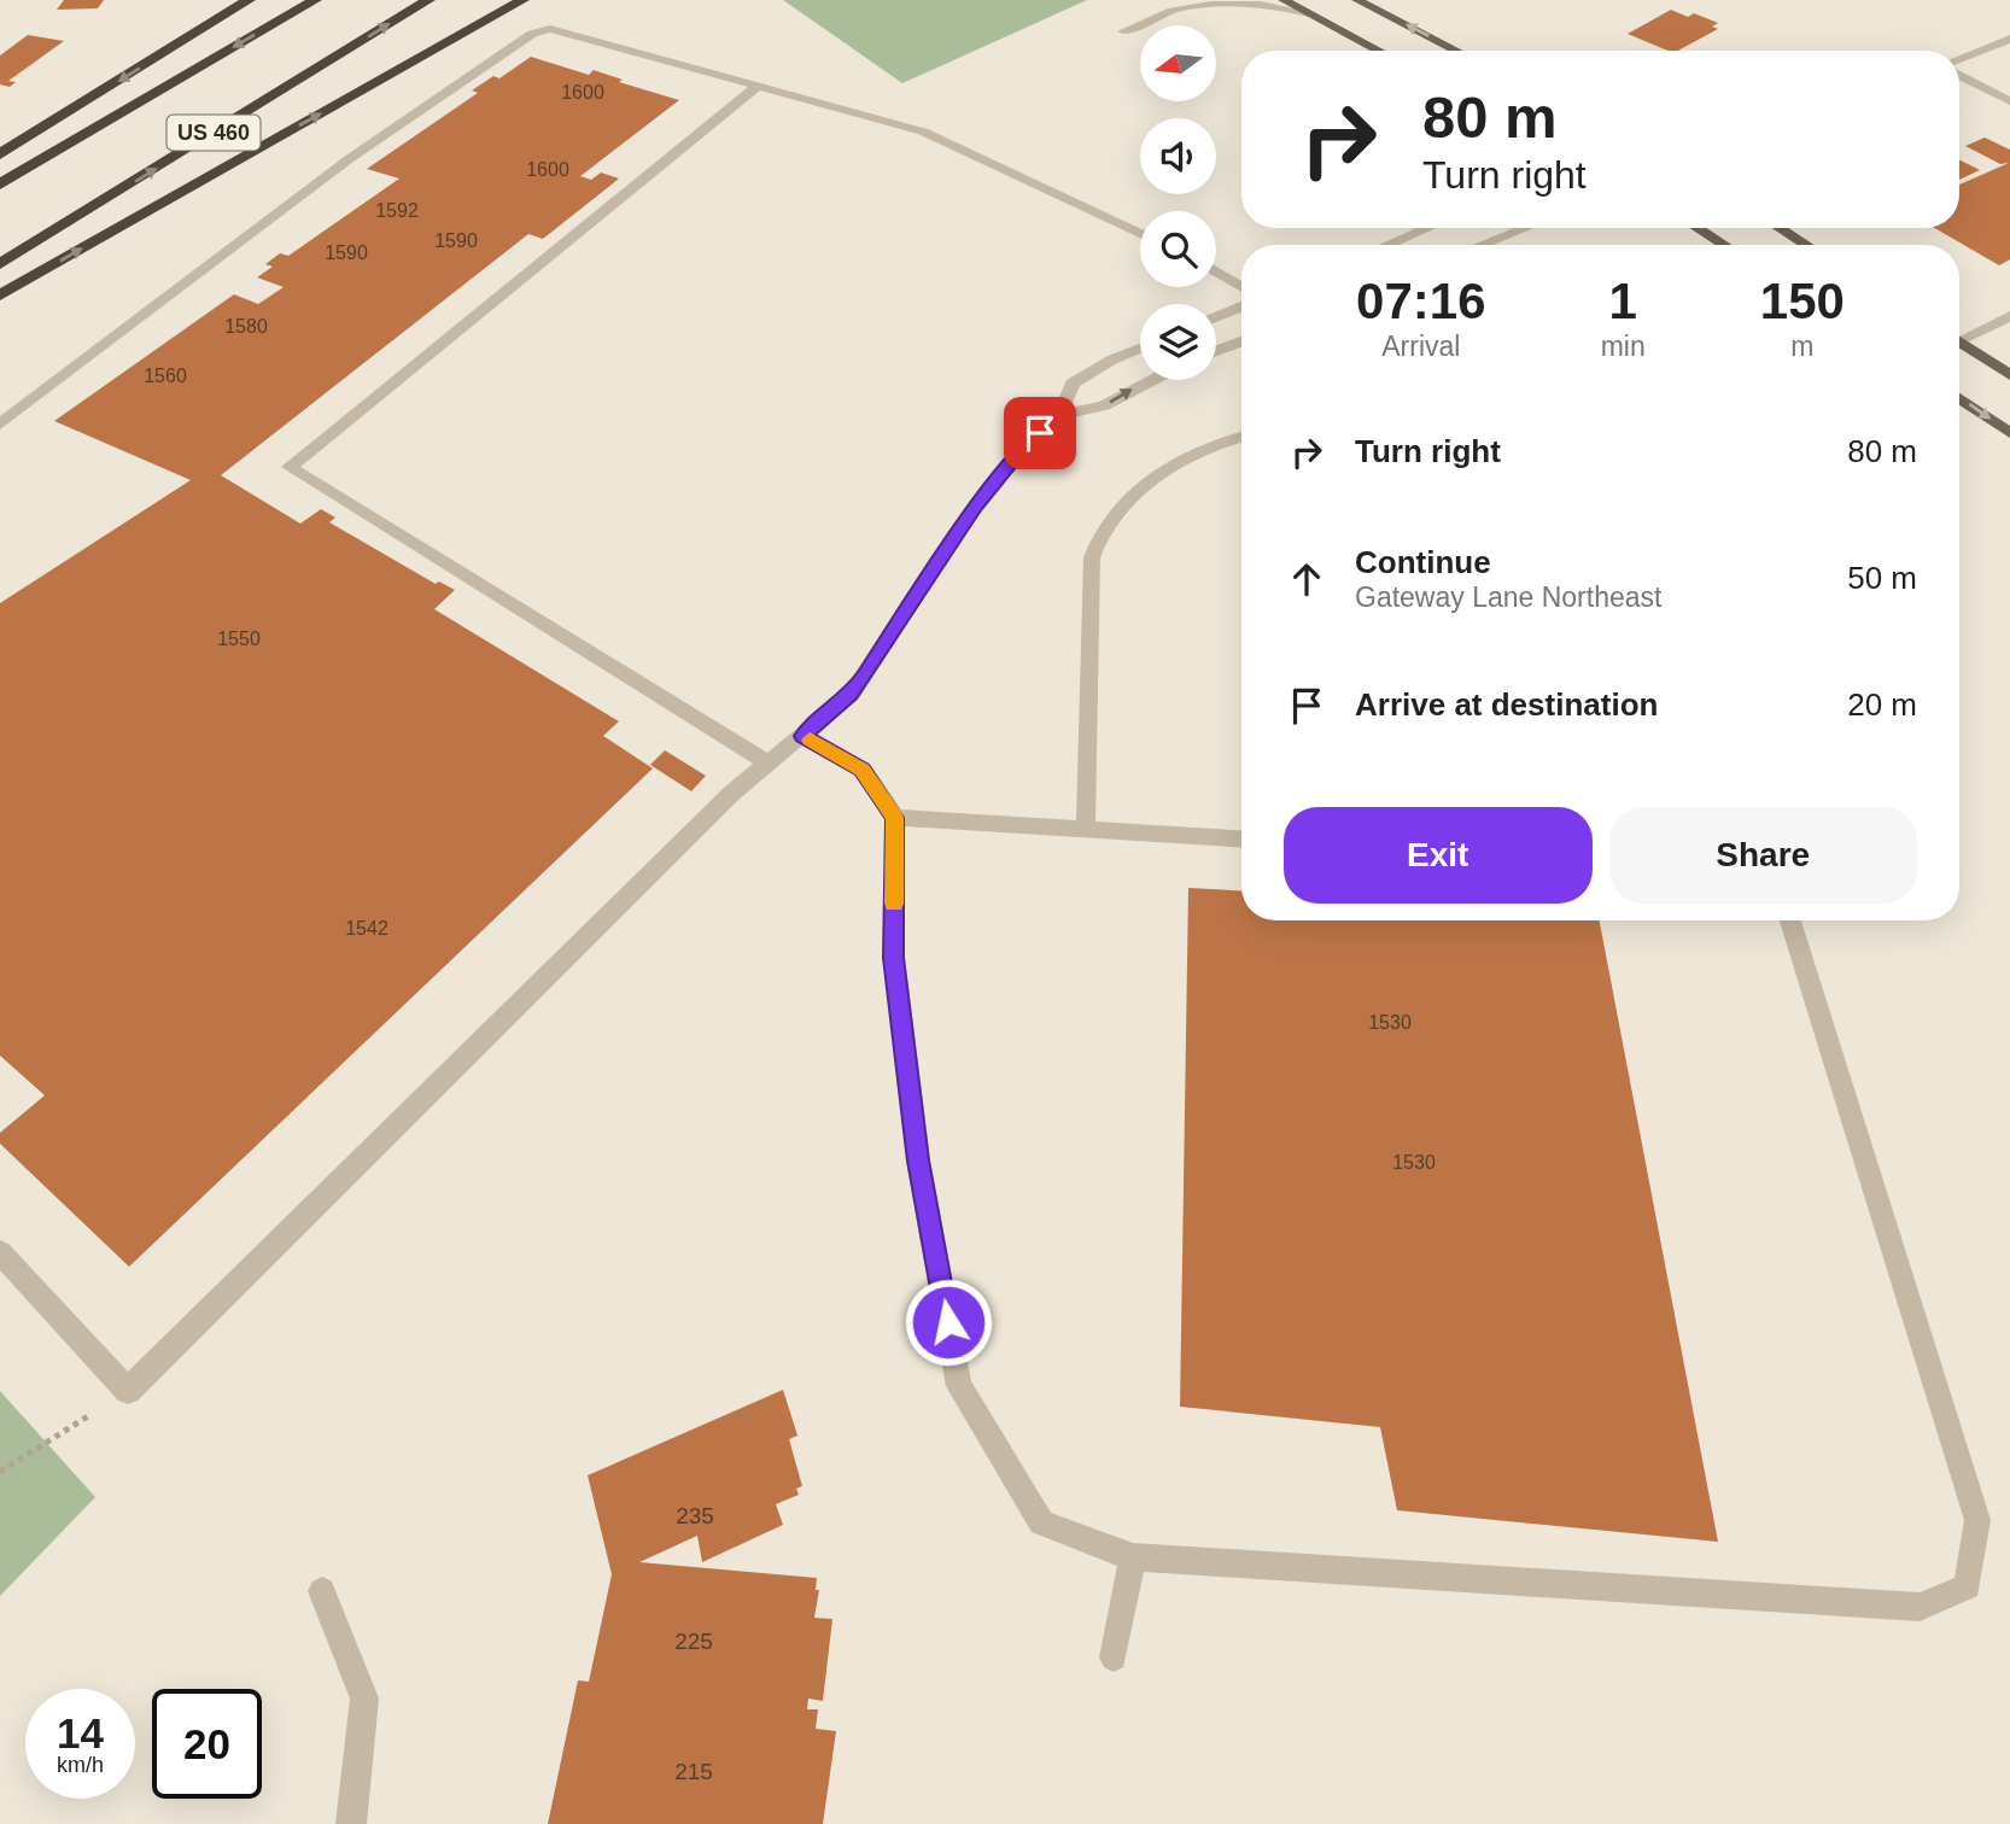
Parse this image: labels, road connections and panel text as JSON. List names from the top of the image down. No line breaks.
{"streets":{"highway":["US 460"]},"house_numbers":["1600","1600","1592","1590","1590","1580","1560","1550","1542","1530","1530","235","225","215"],"north":"left","page":{"turn":["80 m","Turn right"],"eta":["07:16","Arrival","1","min","150","m"],"list":[{"name":"Turn right","value":"80 m"},{"name":"Continue","note":"Gateway Lane Northeast","value":"50 m"},{"name":"Arrive at destination","value":"20 m"}],"buttons":["Exit","Share"],"speed":"14 km/h","limit":"20"}}
